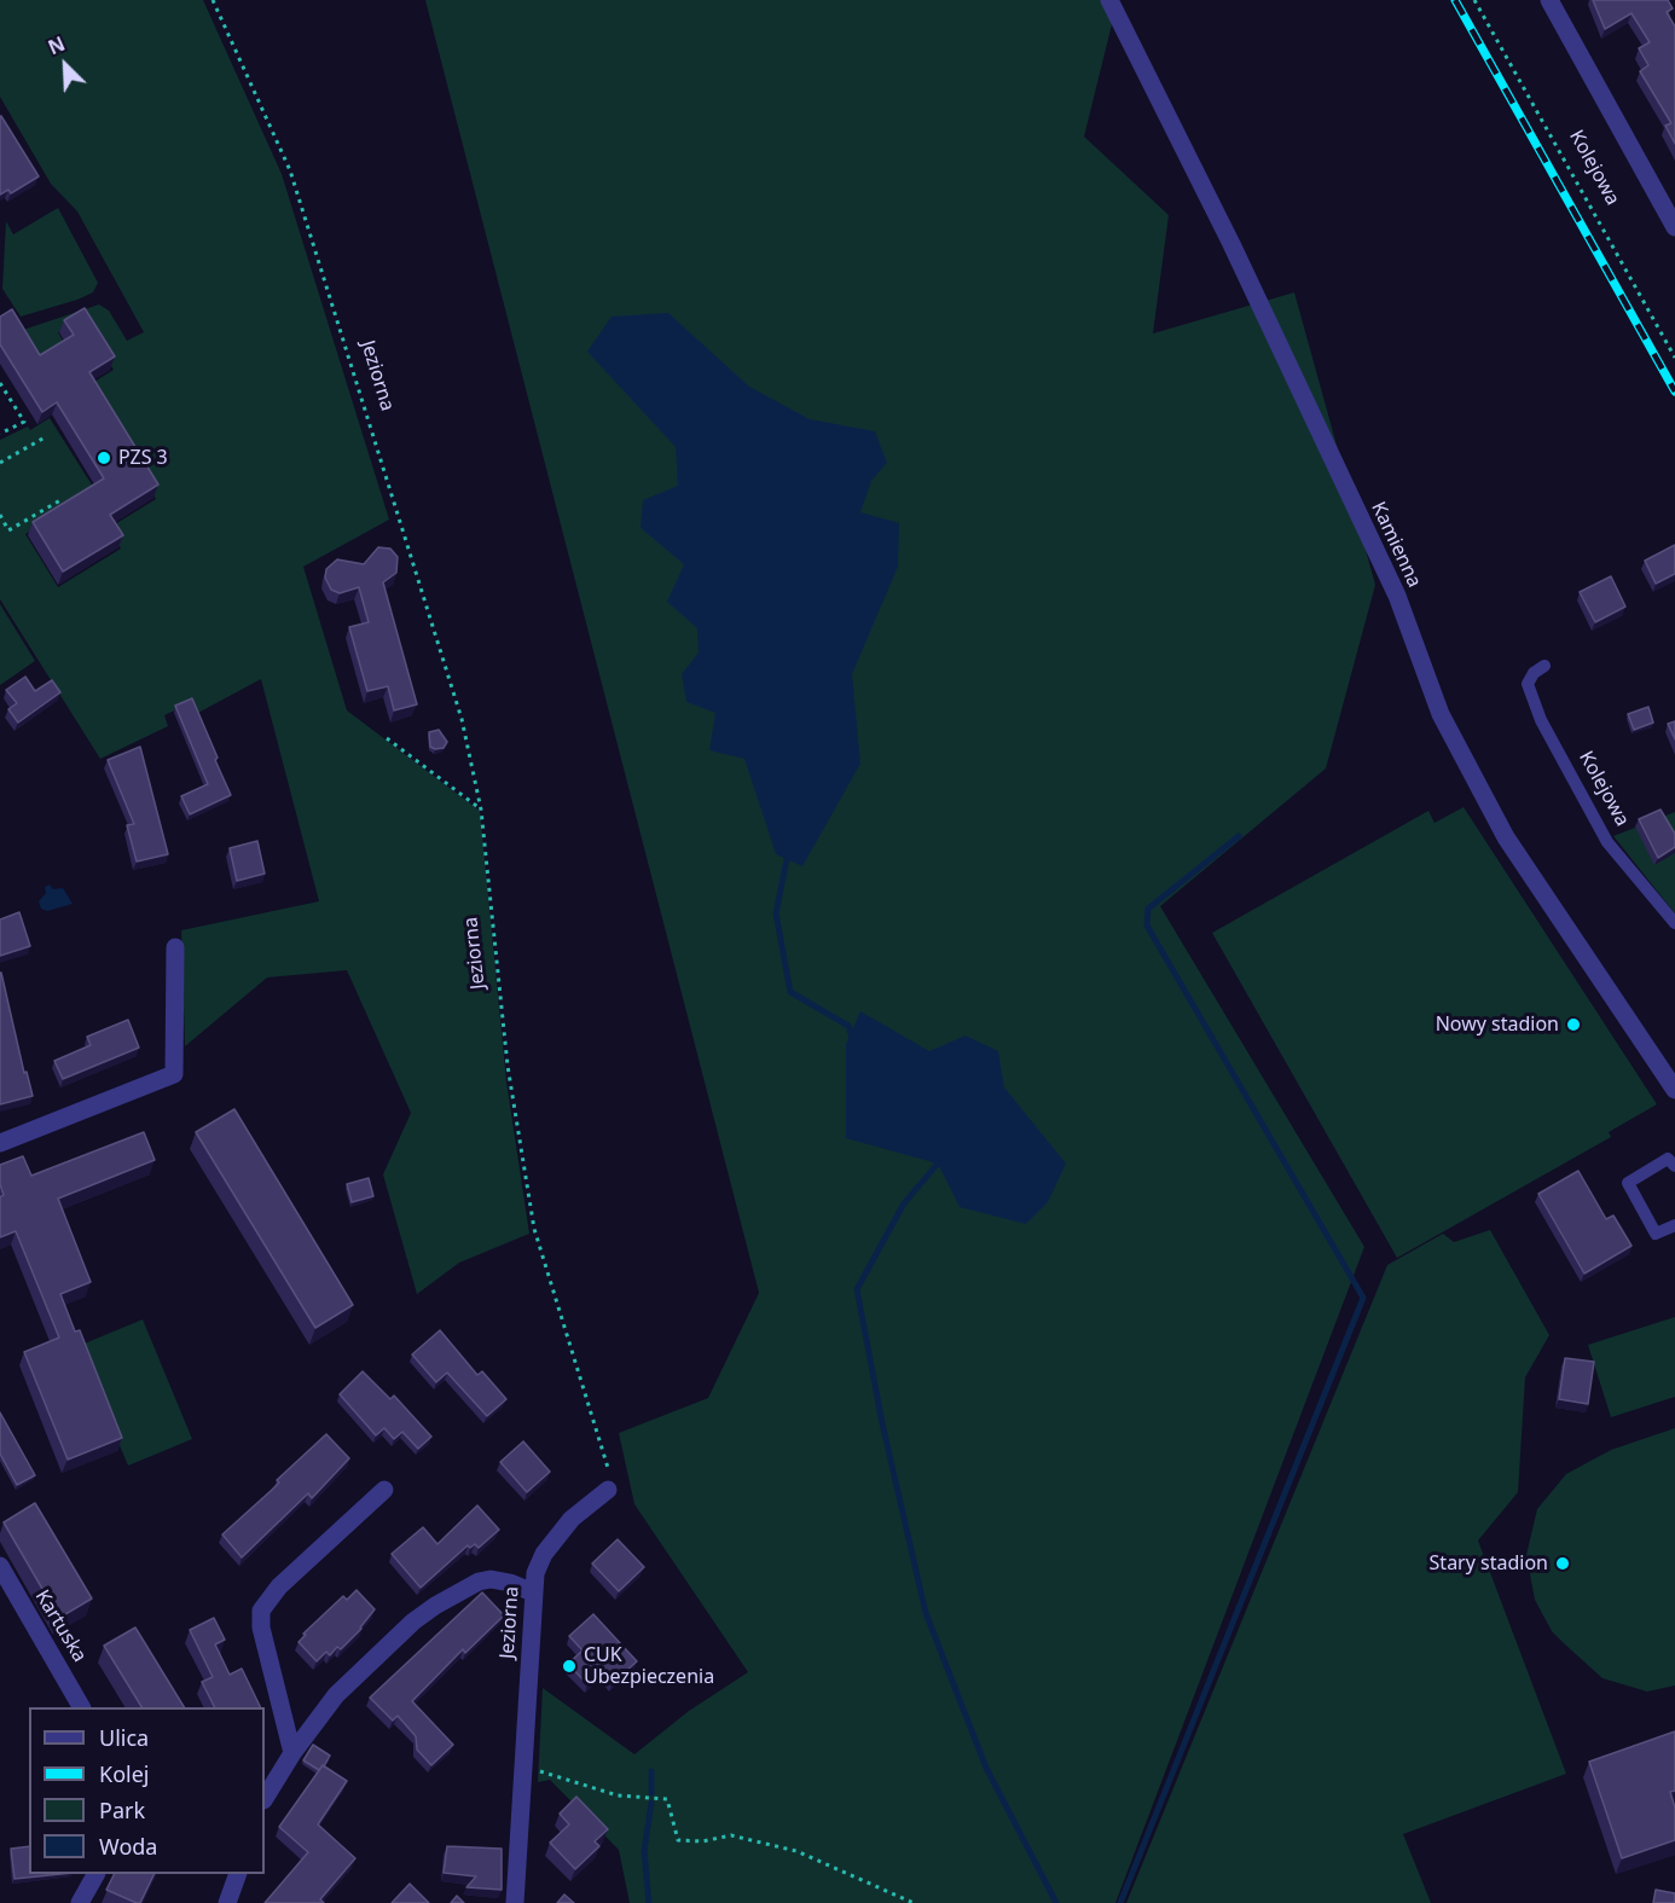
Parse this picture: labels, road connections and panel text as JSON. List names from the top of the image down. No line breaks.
{"streets":{"street":["Jeziorna","Kamienna","Kartuska"],"lane":["Kolejowa"]},"places":["PZS 3","Nowy stadion","Stary stadion","CUK Ubezpieczenia"],"legend":["Ulica","Kolej","Park","Woda"],"north":"top left"}
